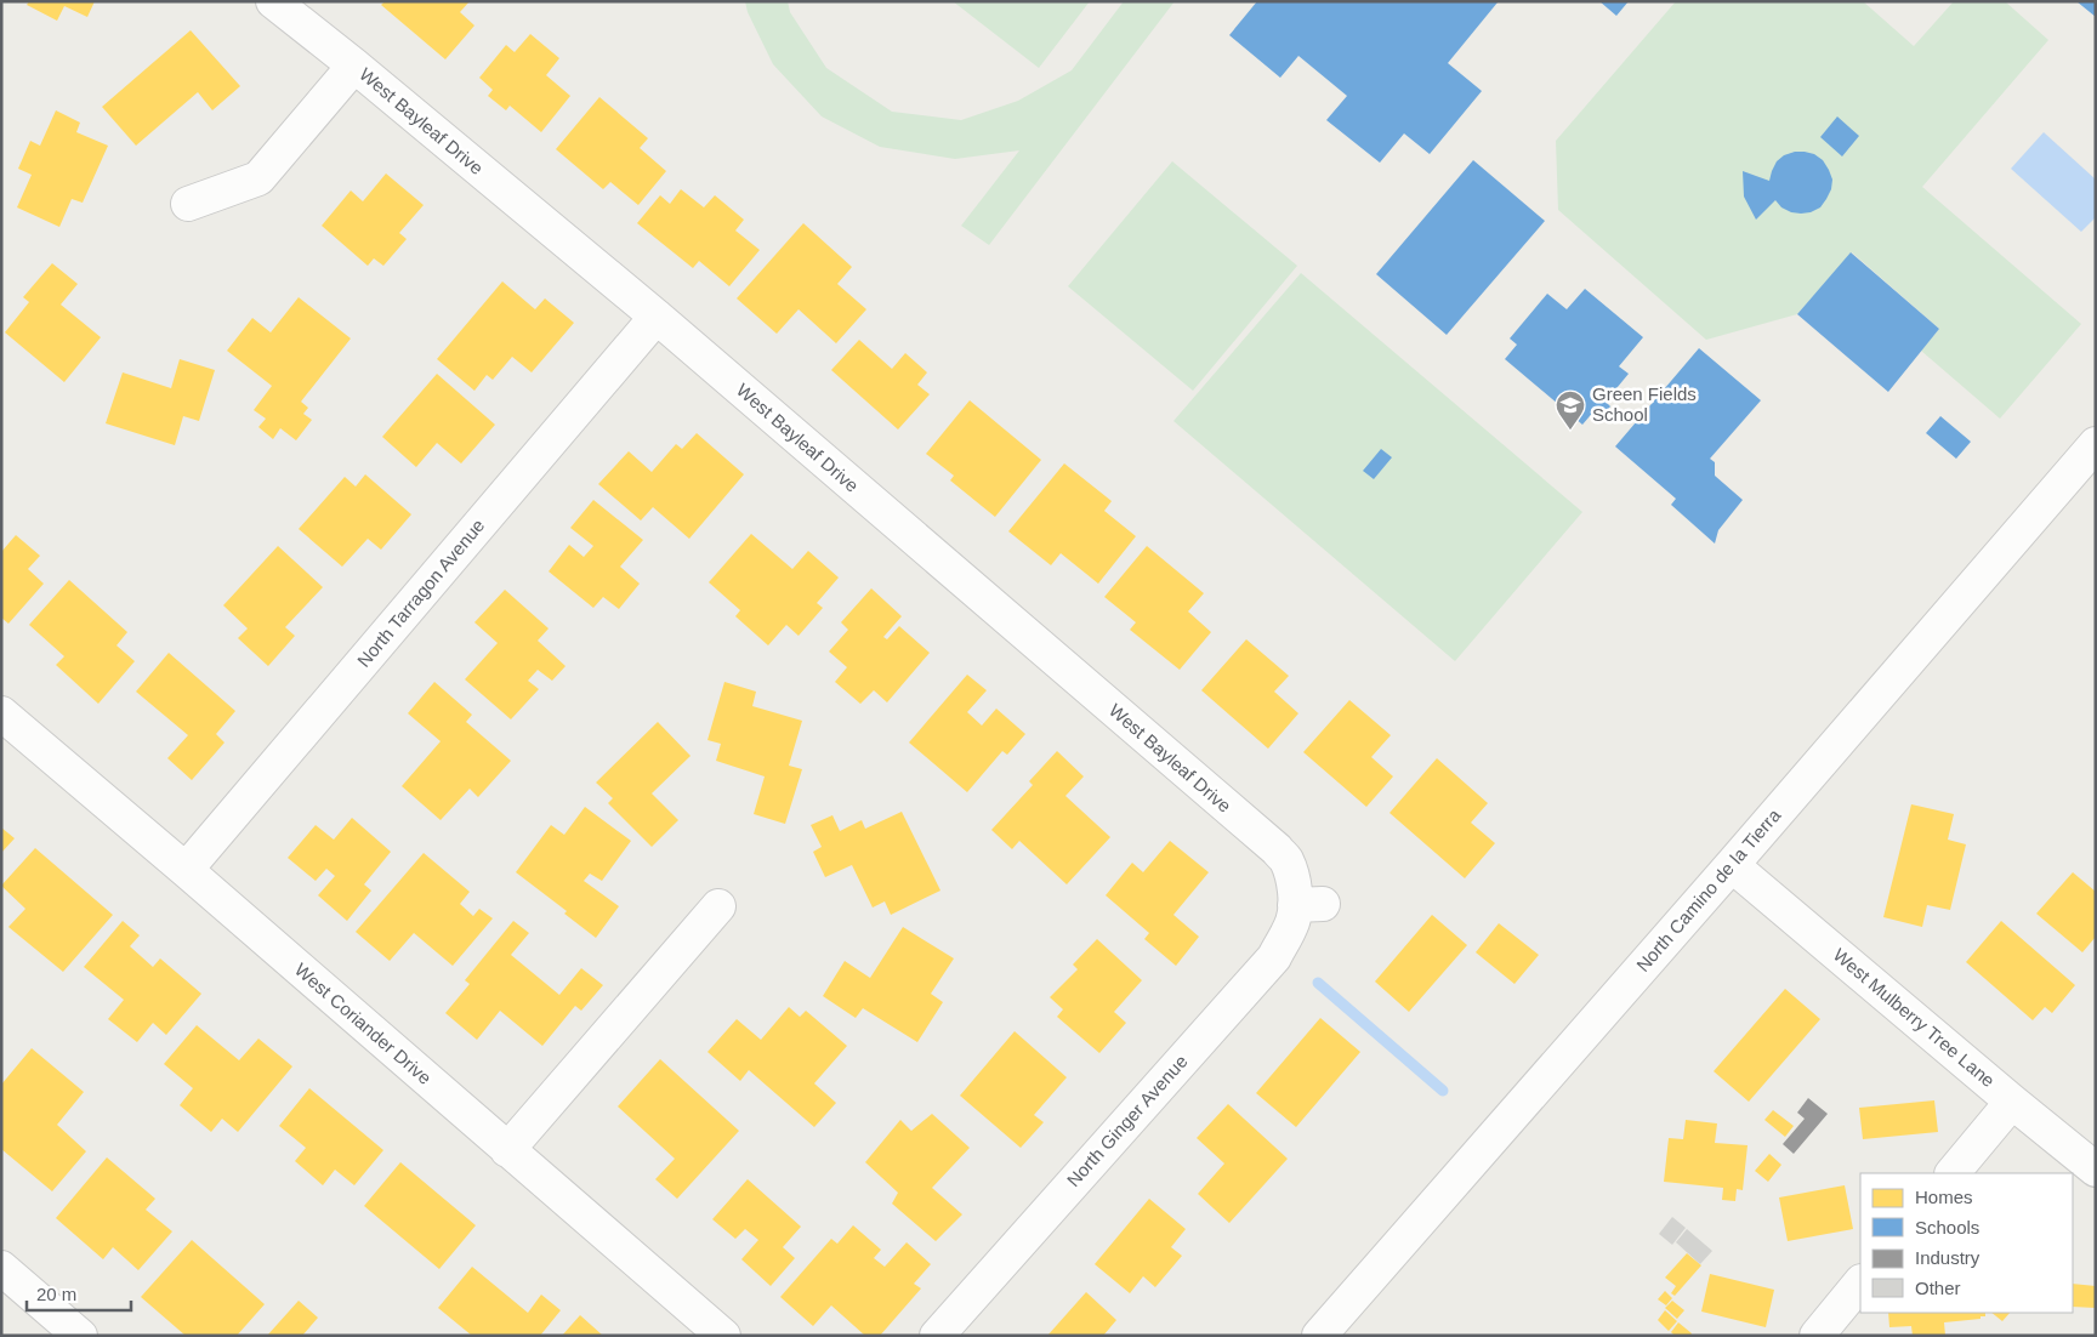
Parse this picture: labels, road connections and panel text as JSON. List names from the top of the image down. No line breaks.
{"streets":{"street":["West Bayleaf Drive","North Tarragon Avenue","North Camino de la Tierra","West Mulberry Tree Lane","West Coriander Drive","North Ginger Avenue"]},"crossings":[["West Bayleaf Drive","North Tarragon Avenue"],["West Bayleaf Drive","North Ginger Avenue"],["North Tarragon Avenue","West Coriander Drive"],["North Camino de la Tierra","West Mulberry Tree Lane"]],"places":{"school or university":["Green Fields School"]},"legend":["Homes","Schools","Industry","Other"],"scale_bar":"20 m"}
